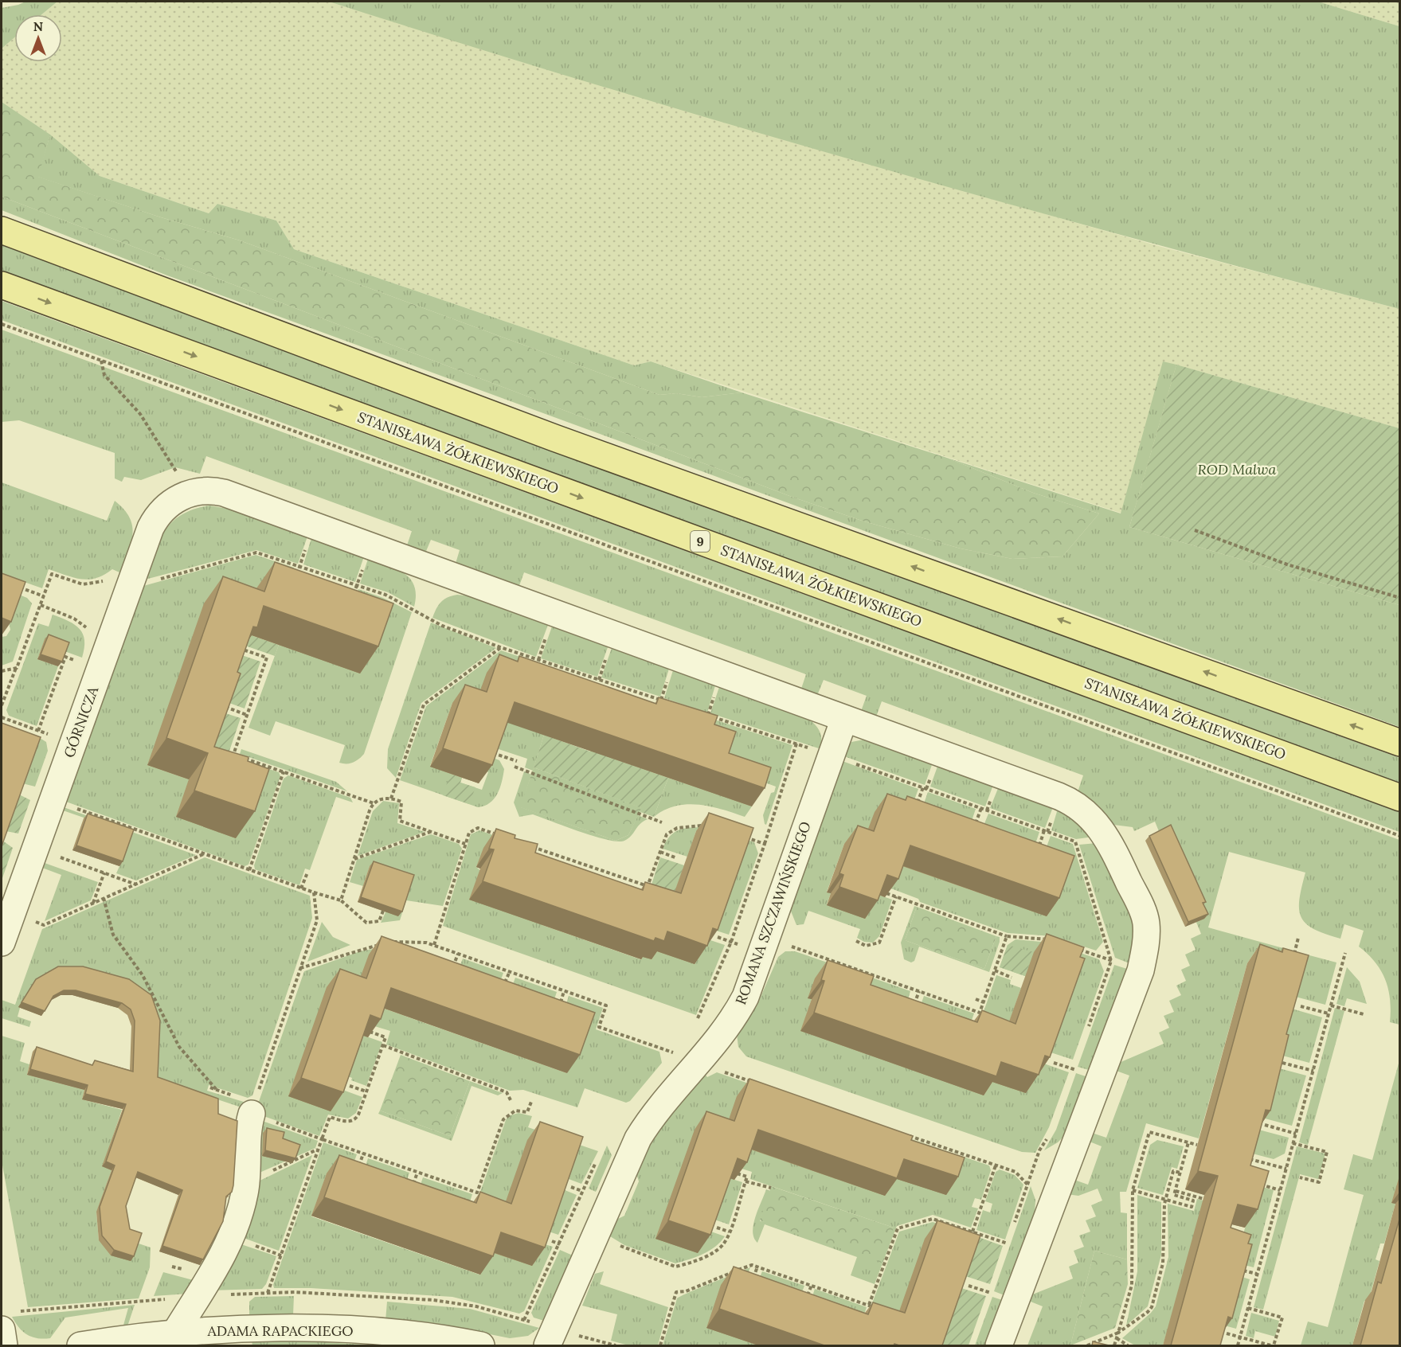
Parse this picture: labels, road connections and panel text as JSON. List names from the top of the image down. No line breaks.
{"streets":{"main road":["STANISŁAWA ŻÓŁKIEWSKIEGO","9"],"street":["GÓRNICZA","ROMANA SZCZAWIŃSKIEGO","ADAMA RAPACKIEGO"]},"parks":["ROD Malwa"],"north":"top"}
